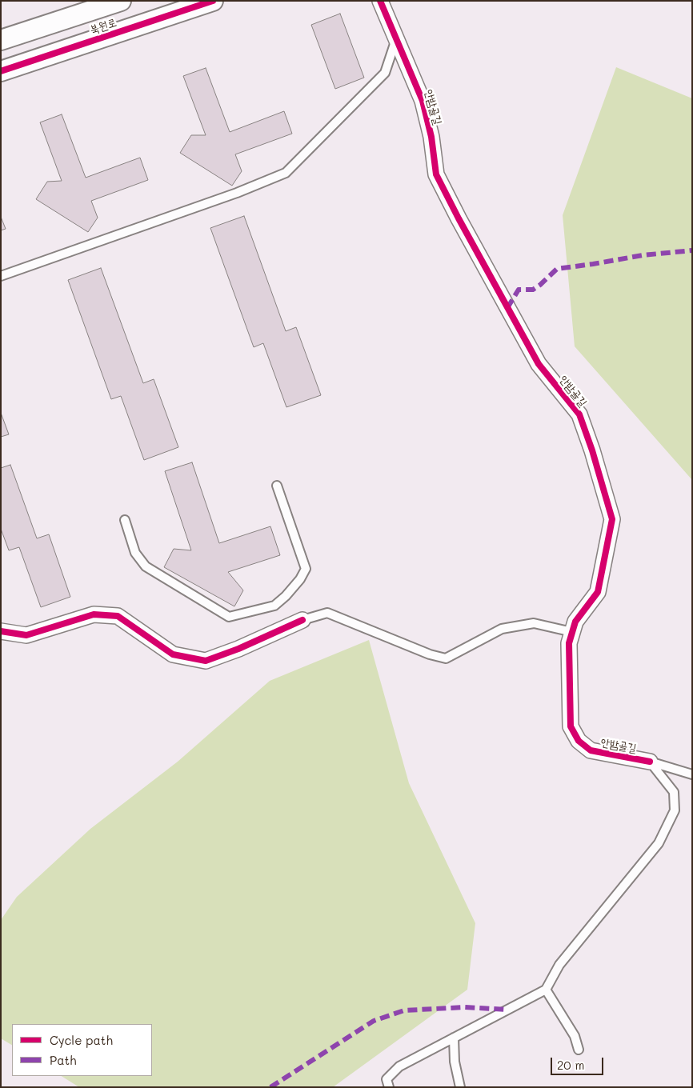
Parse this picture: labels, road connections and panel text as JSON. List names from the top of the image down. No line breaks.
{"streets":{"street":["북원로","안밤골길"]},"legend":["Cycle path","Path"],"scale_bar":"20 m"}
